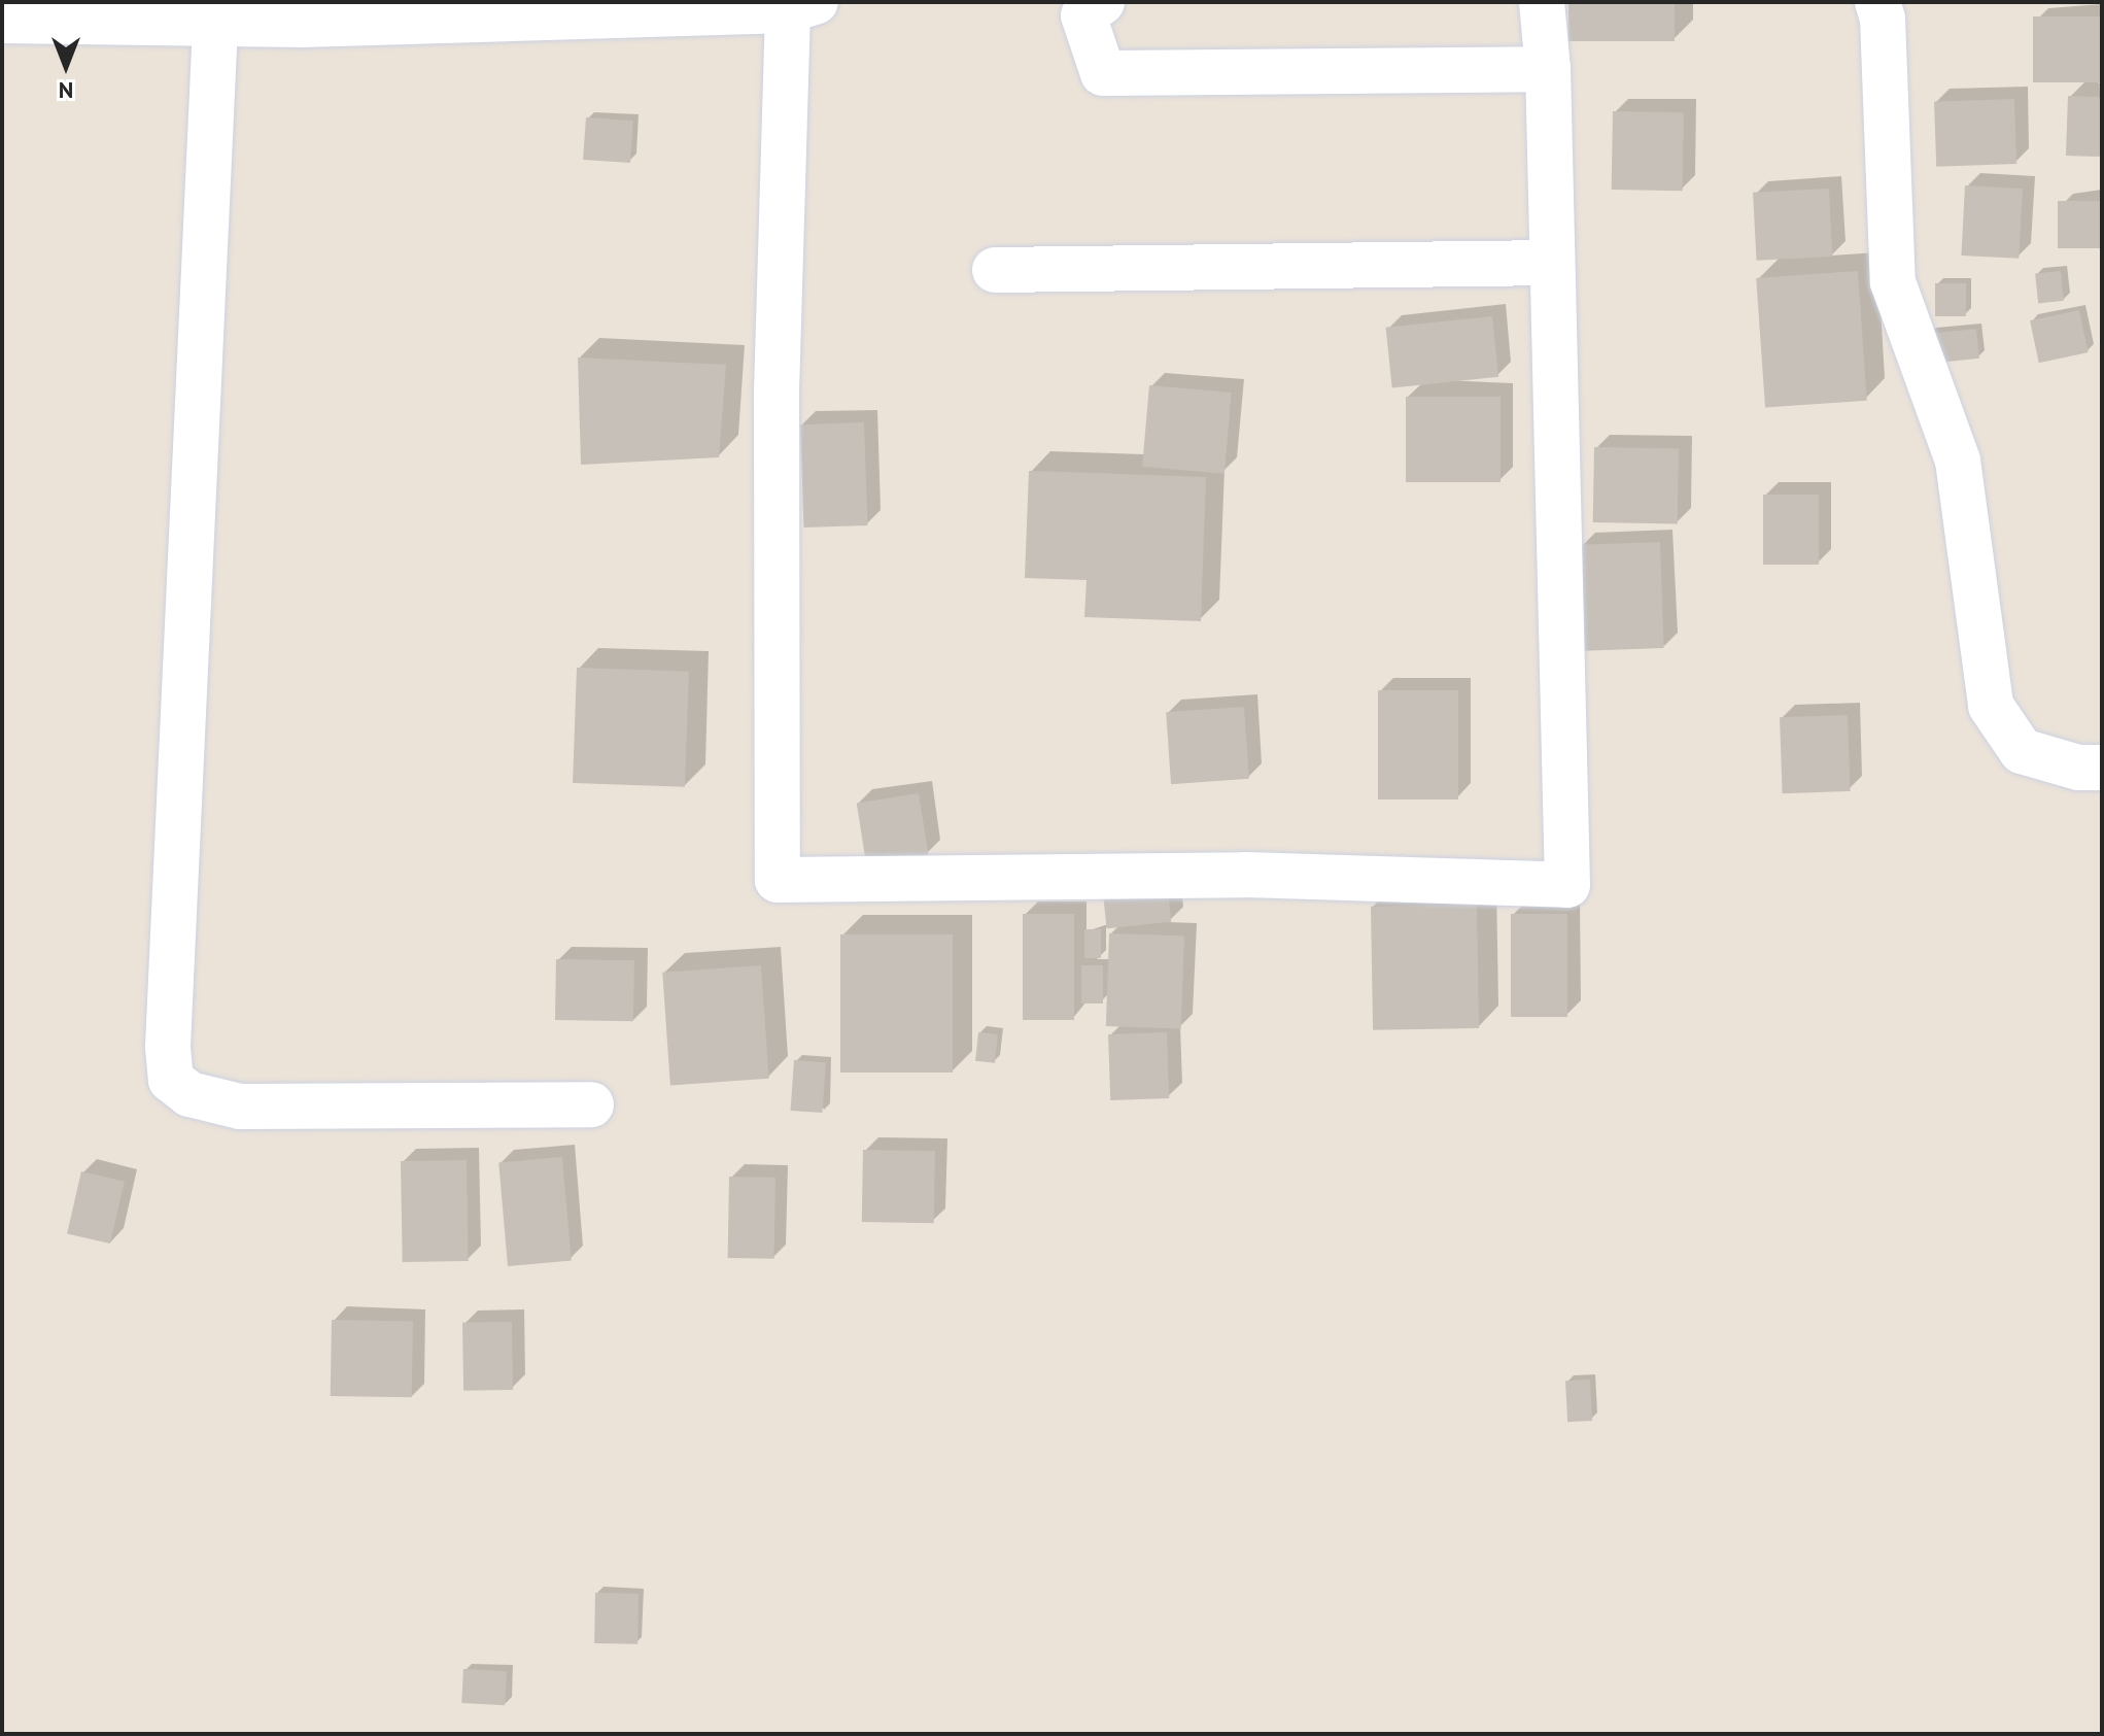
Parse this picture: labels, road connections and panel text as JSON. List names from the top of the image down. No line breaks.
{"north":"bottom"}
